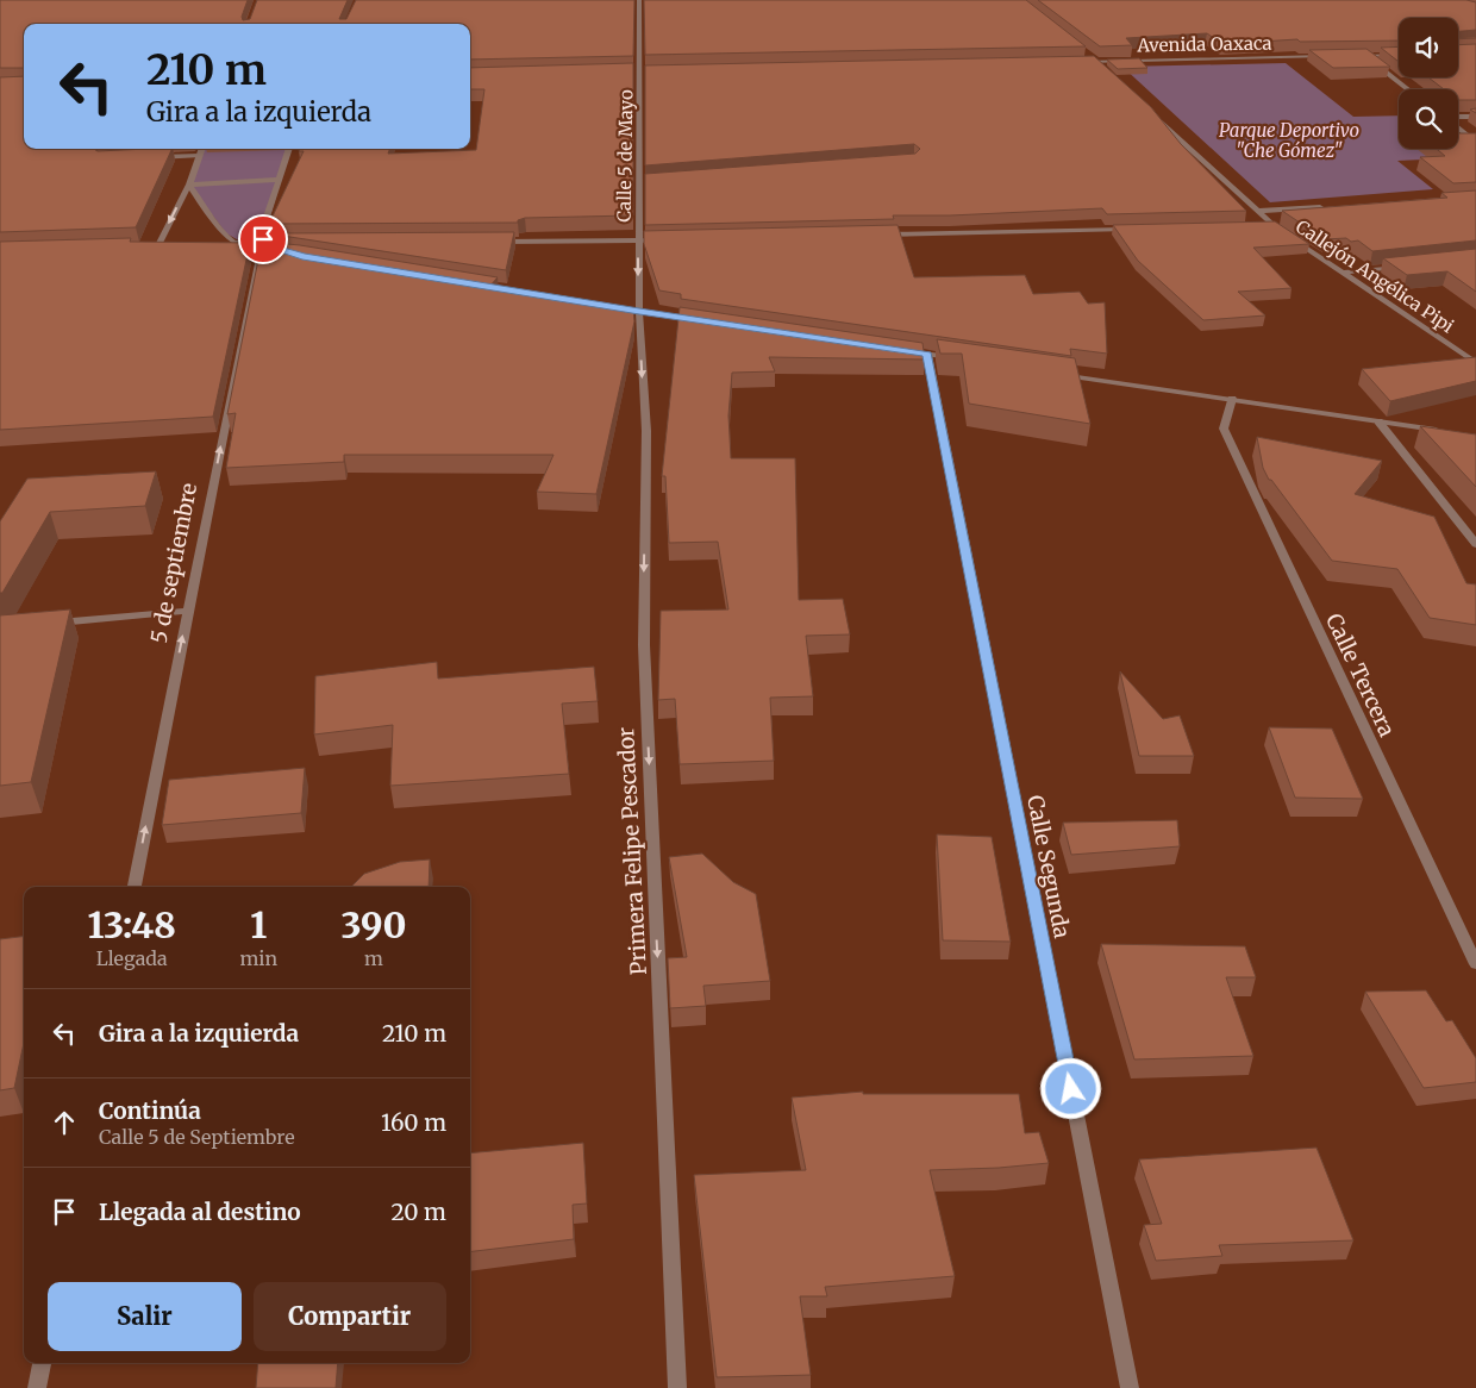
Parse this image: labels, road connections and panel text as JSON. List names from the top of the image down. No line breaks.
{"streets":{"street":["Avenida Oaxaca","Calle 5 de Mayo","Callejón Angélica Pipi","5 de septiembre","Calle Tercera","Primera Felipe Pescador","Calle Segunda"]},"crossings":[["Calle 5 de Mayo","Primera Felipe Pescador"]],"one_way":["5 de septiembre","Primera Felipe Pescador"],"parks":["Parque Deportivo \"Che Gómez\""],"page":{"turn":["210 m","Gira a la izquierda"],"eta":["13:48","Llegada","1","min","390","m"],"list":[{"name":"Gira a la izquierda","value":"210 m"},{"name":"Continúa","note":"Calle 5 de Septiembre","value":"160 m"},{"name":"Llegada al destino","value":"20 m"}],"buttons":["Salir","Compartir"]}}
